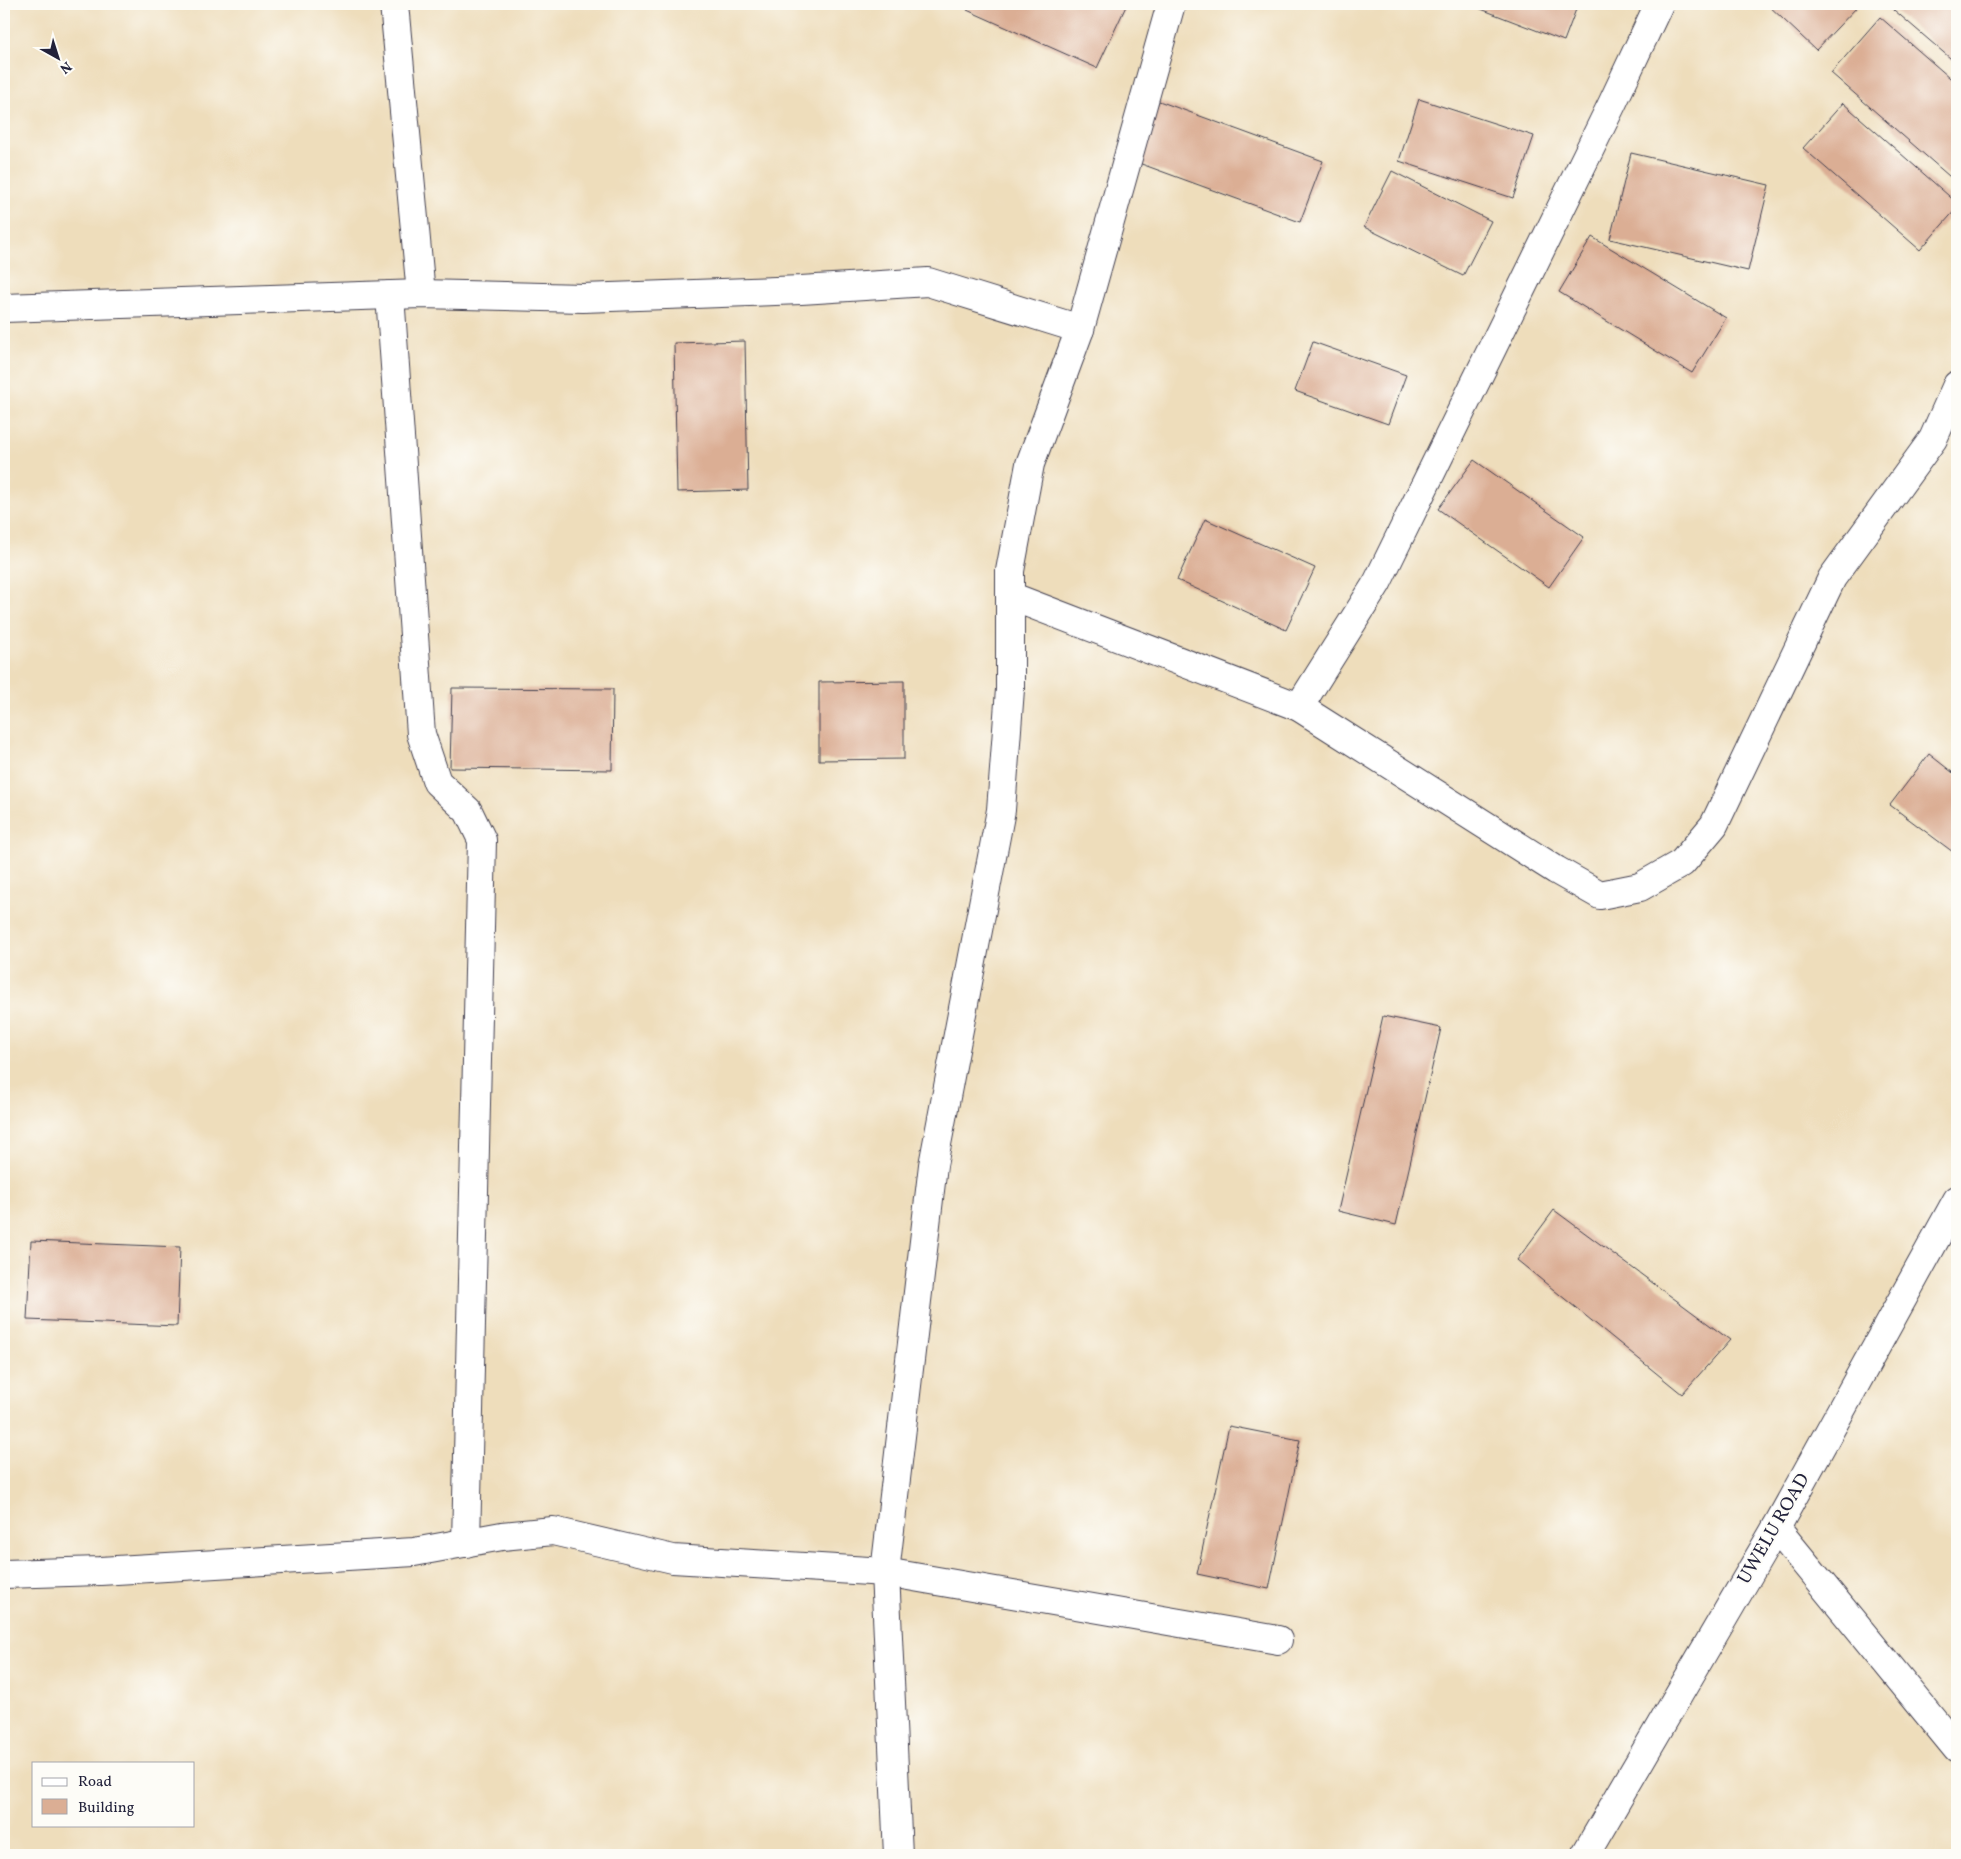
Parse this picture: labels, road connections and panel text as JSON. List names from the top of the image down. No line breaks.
{"streets":{"street":["UWELU ROAD"]},"legend":["Road","Building"],"north":"bottom right"}
